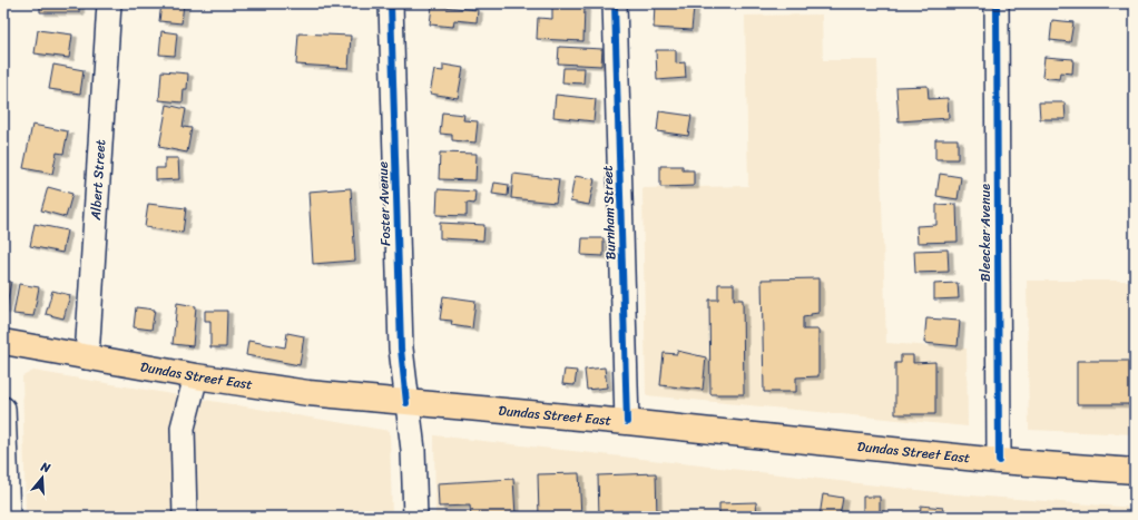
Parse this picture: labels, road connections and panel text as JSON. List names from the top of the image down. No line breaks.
{"streets":{"main road":["Dundas Street East"],"street":["Albert Street","Foster Avenue","Burnham Street","Bleecker Avenue"]},"crossings":[["Albert Street","Dundas Street East"],["Foster Avenue","Dundas Street East"],["Burnham Street","Dundas Street East"],["Bleecker Avenue","Dundas Street East"]],"north":"top"}
